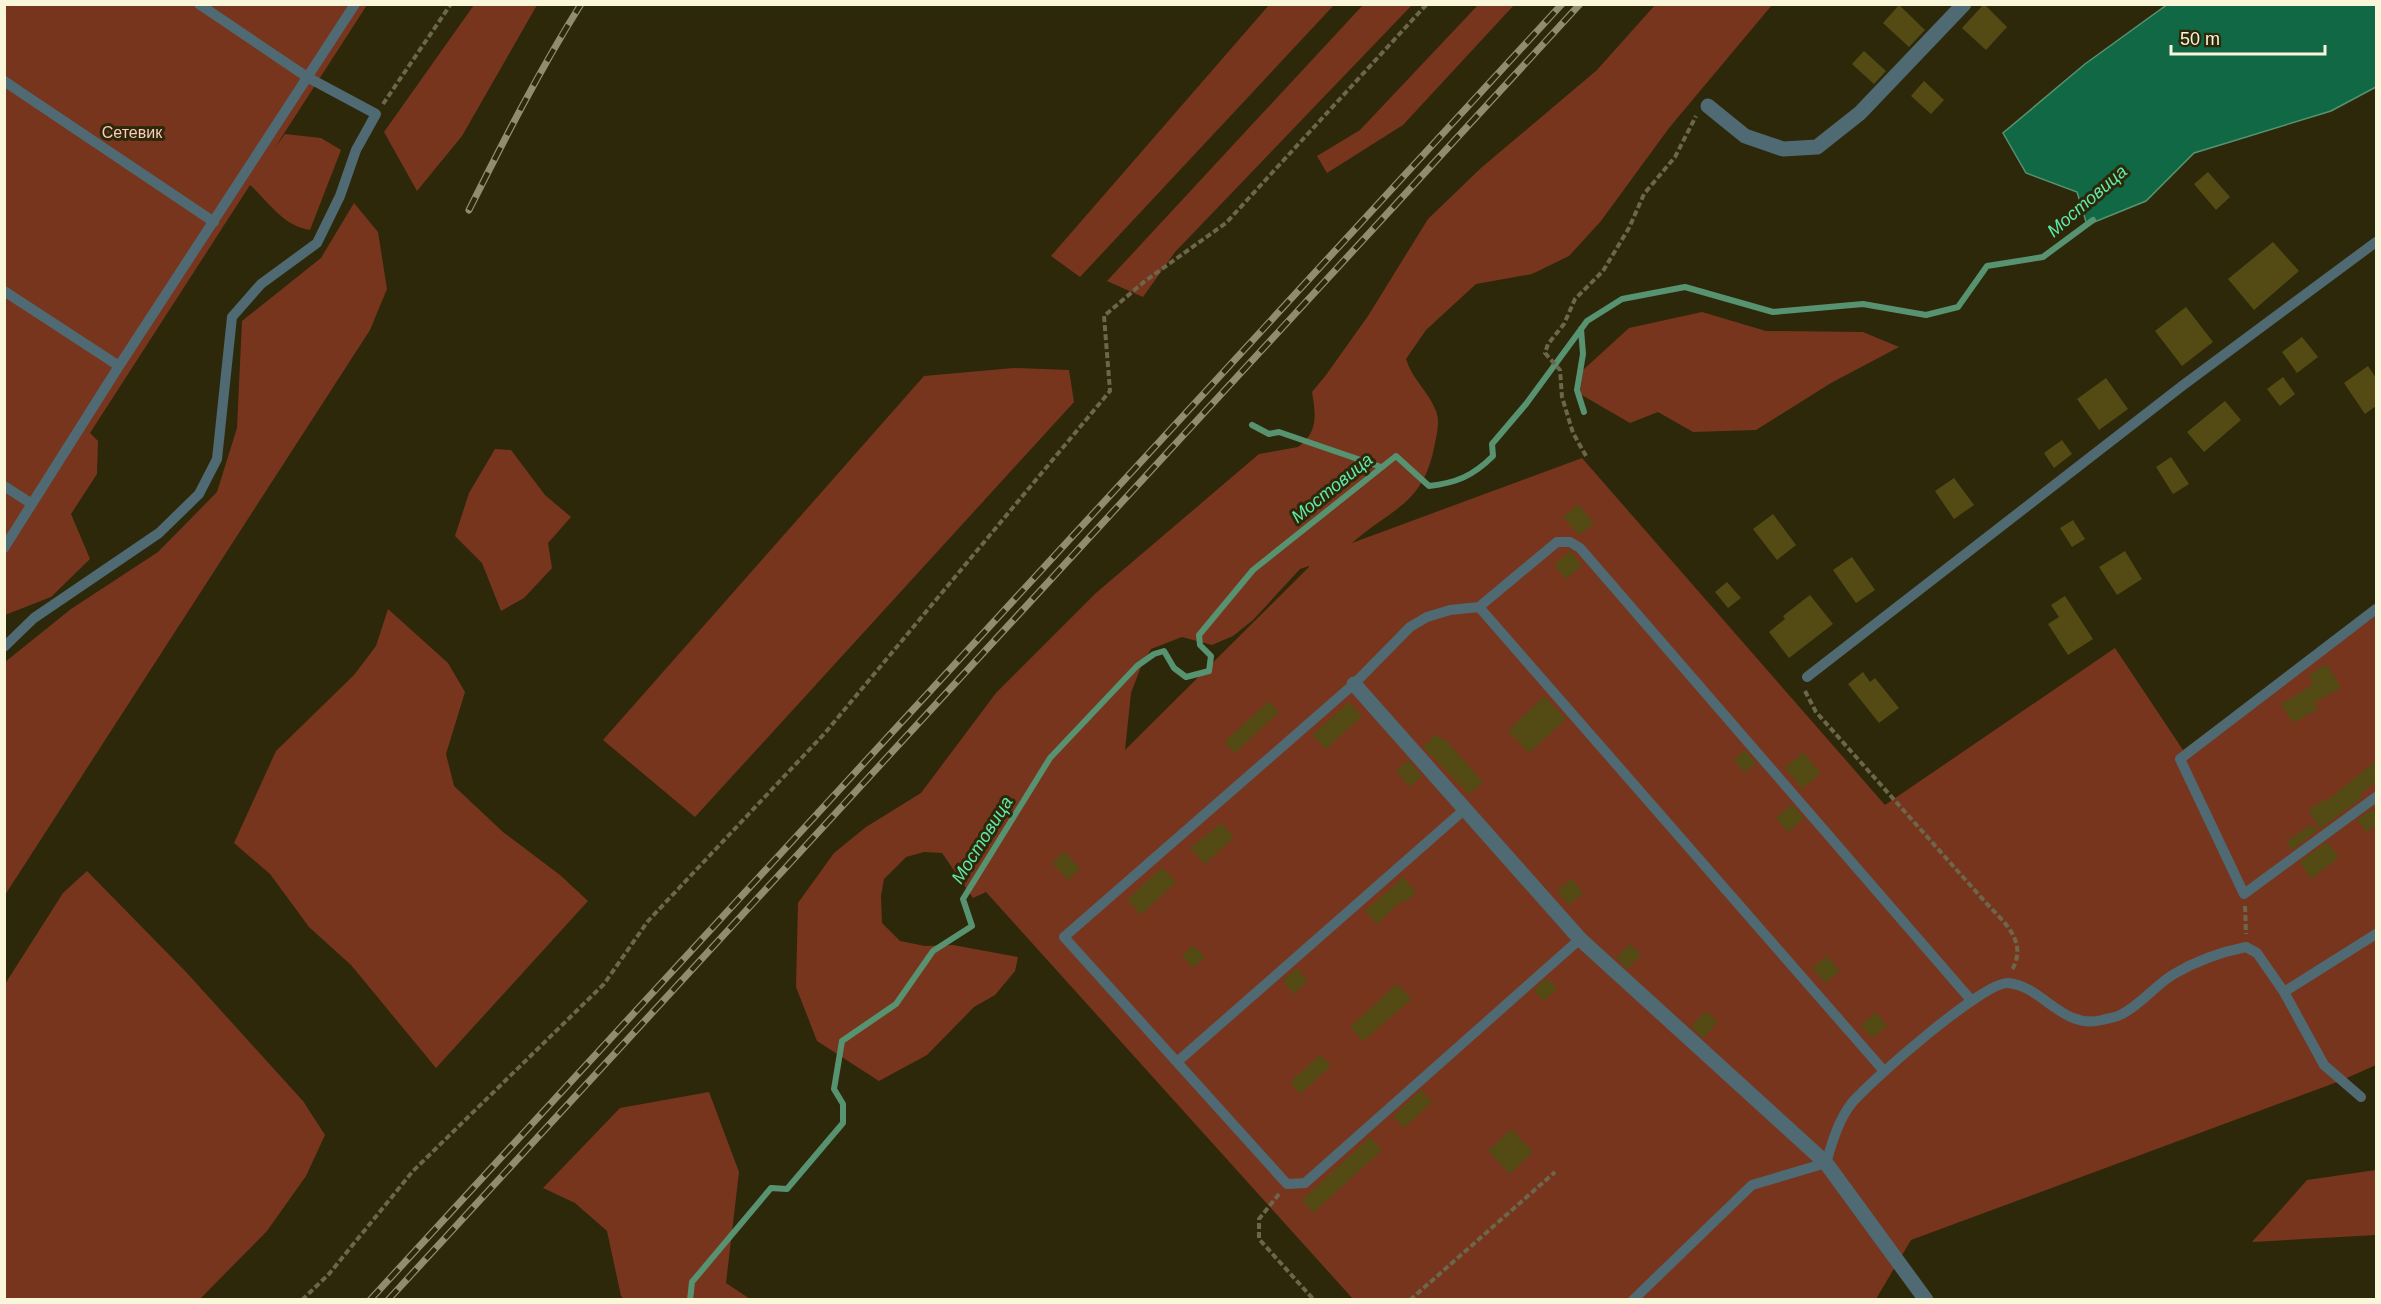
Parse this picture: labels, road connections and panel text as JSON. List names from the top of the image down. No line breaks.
{"water":["Мостовица"],"parks":["Сетевик"],"scale_bar":"50 m"}
